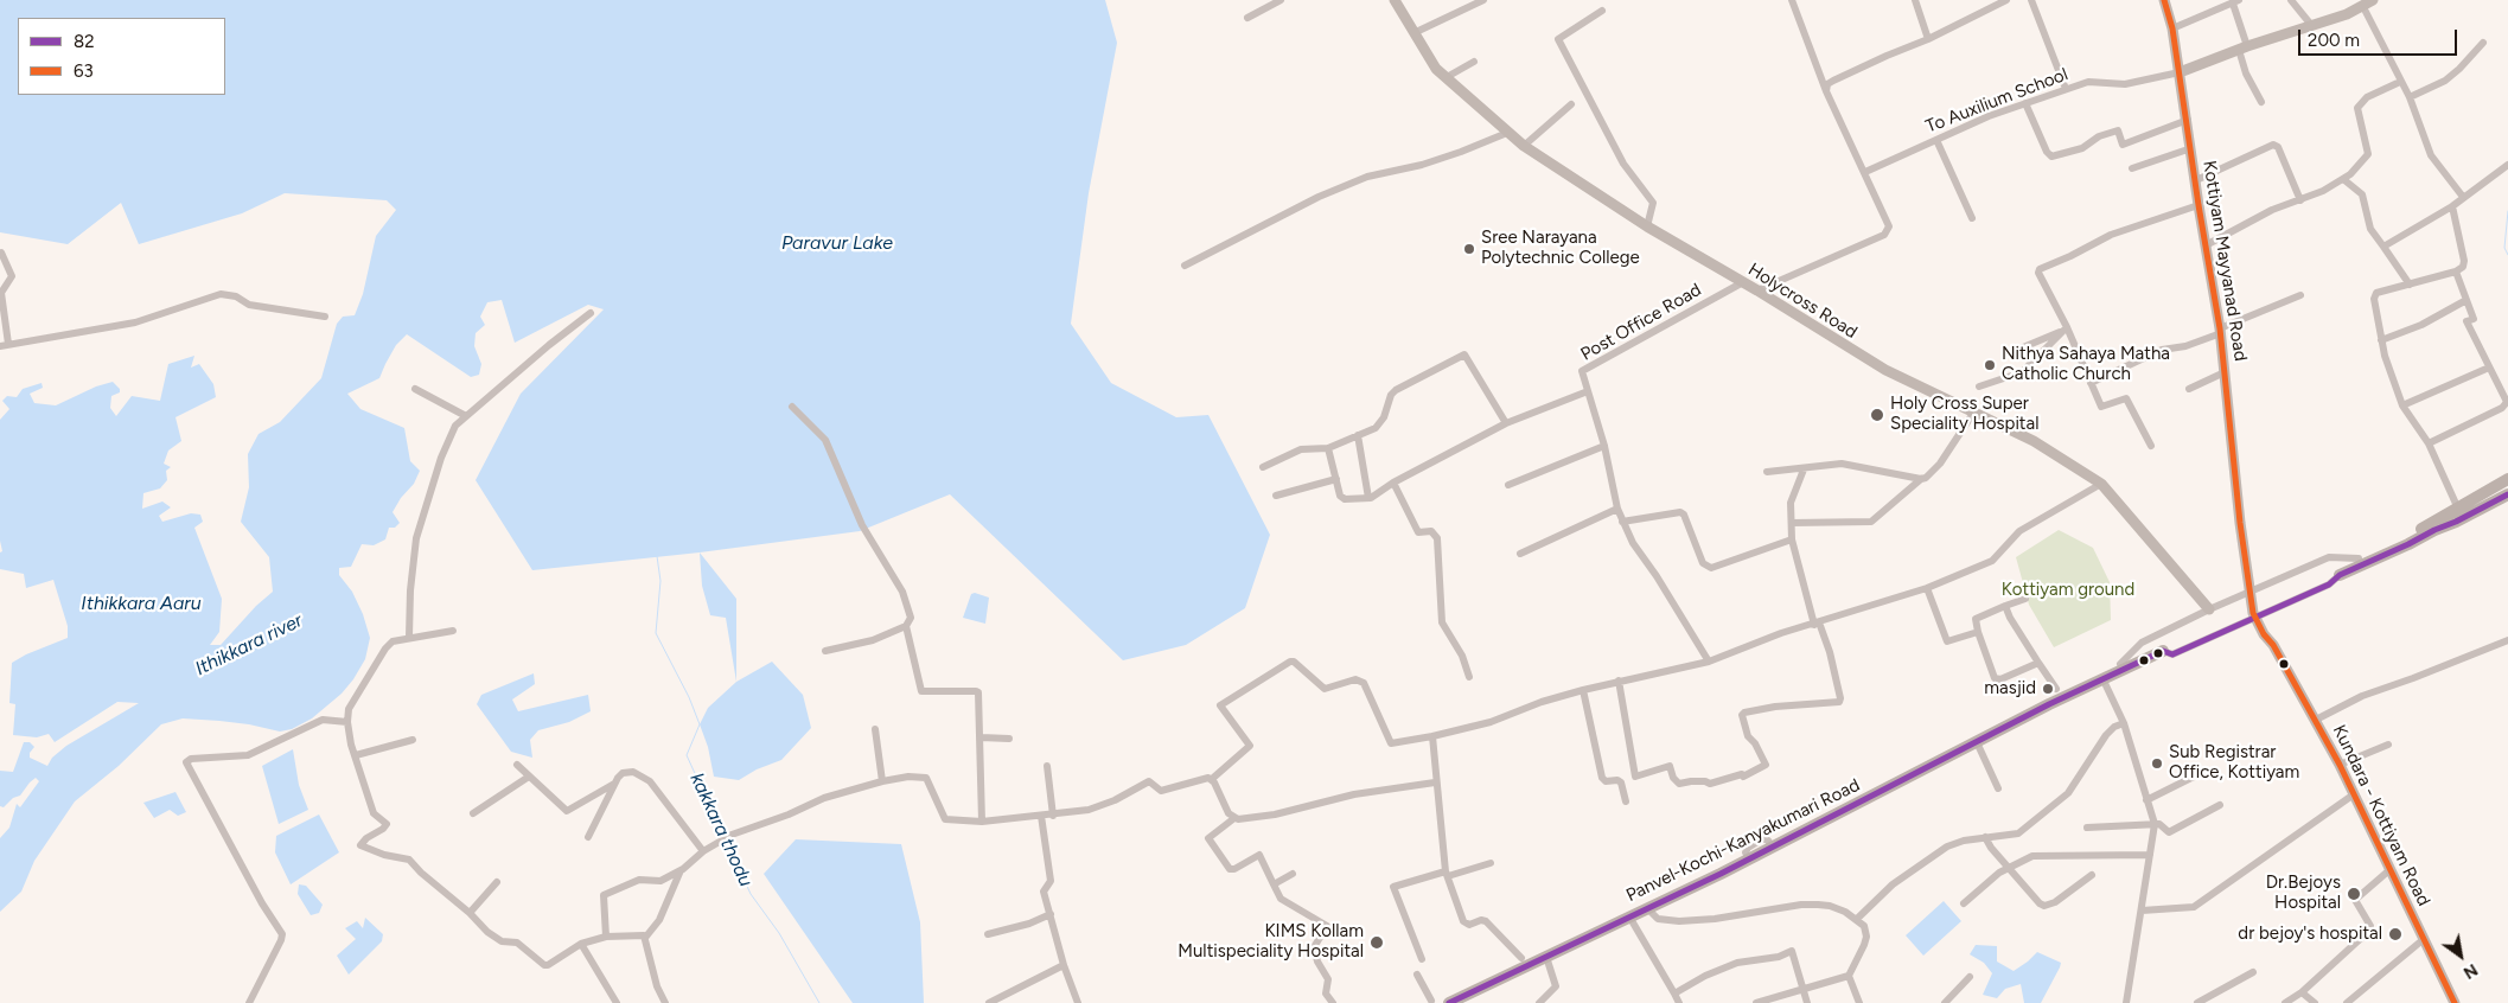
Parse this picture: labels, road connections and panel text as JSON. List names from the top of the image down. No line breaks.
{"streets":{"highway":["Panvel-Kochi-Kanyakumari Road"],"main road":["Kottiyam Mayyanad Road","Holycross Road","Kundara - Kottiyam Road"],"street":["To Auxilium School","Post Office Road"]},"crossings":[["To Auxilium School","Kottiyam Mayyanad Road"],["Kottiyam Mayyanad Road","Kundara - Kottiyam Road"],["Holycross Road","Post Office Road"]],"water":["Paravur Lake","Ithikkara Aaru","Ithikkara river","kakkara thodu"],"parks":["Kottiyam ground"],"places":["Sree Narayana Polytechnic College","Nithya Sahaya Matha Catholic Church","Holy Cross Super Speciality Hospital","masjid","Sub Registrar Office, Kottiyam","Dr.Bejoys Hospital","dr bejoy's hospital","KIMS Kollam Multispeciality Hospital"],"lines":["transit line 63","transit line 82"],"legend":["82","63"],"scale_bar":"200 m","north":"bottom right"}
